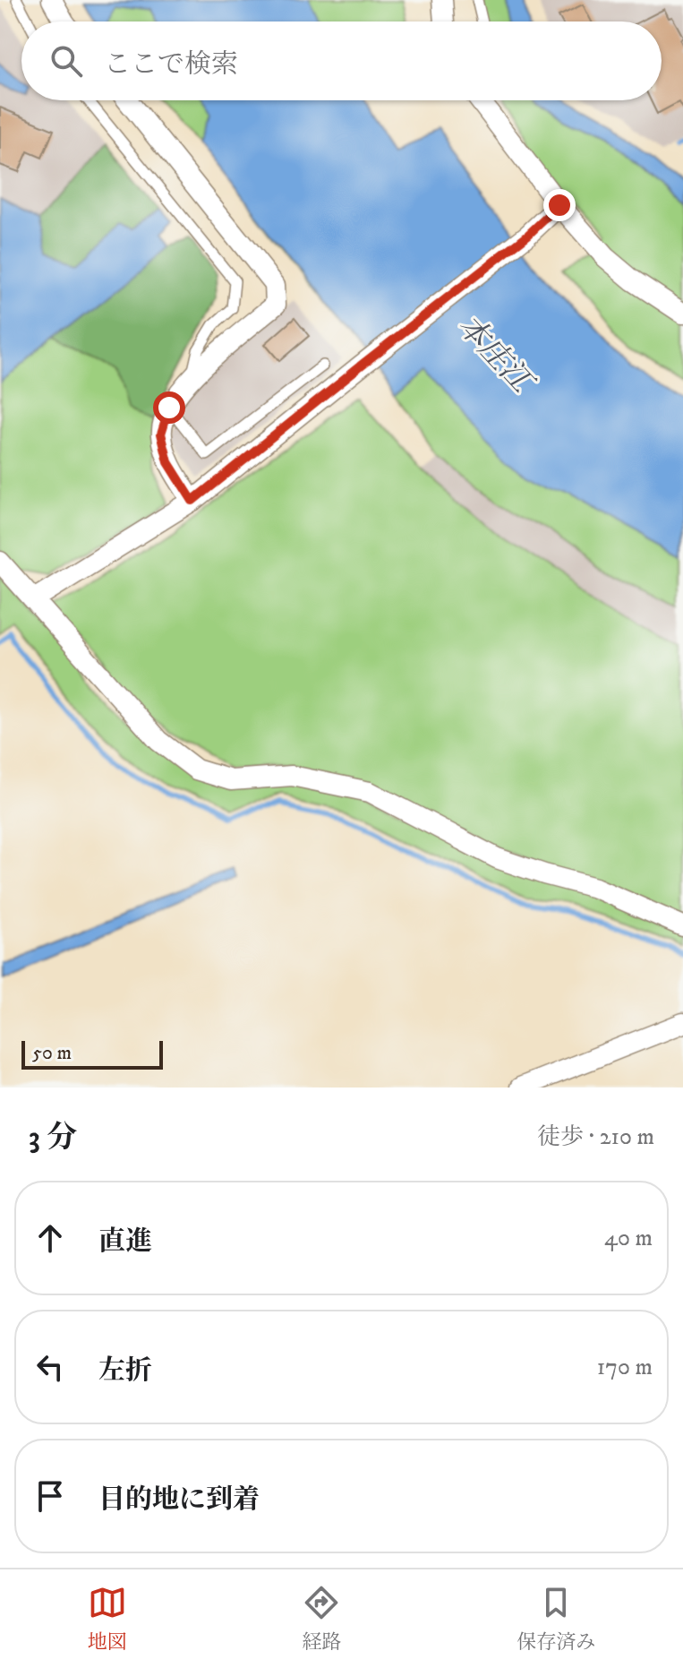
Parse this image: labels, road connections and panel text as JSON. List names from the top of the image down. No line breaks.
{"water":["本庄江"],"scale_bar":"50 m","page":{"search":"ここで検索","scale":"50 m","heading":["3 分","徒歩 · 210 m"],"list":[["直進","40 m"],["左折","170 m"],"目的地に到着"],"nav":["地図","経路","保存済み"]}}
